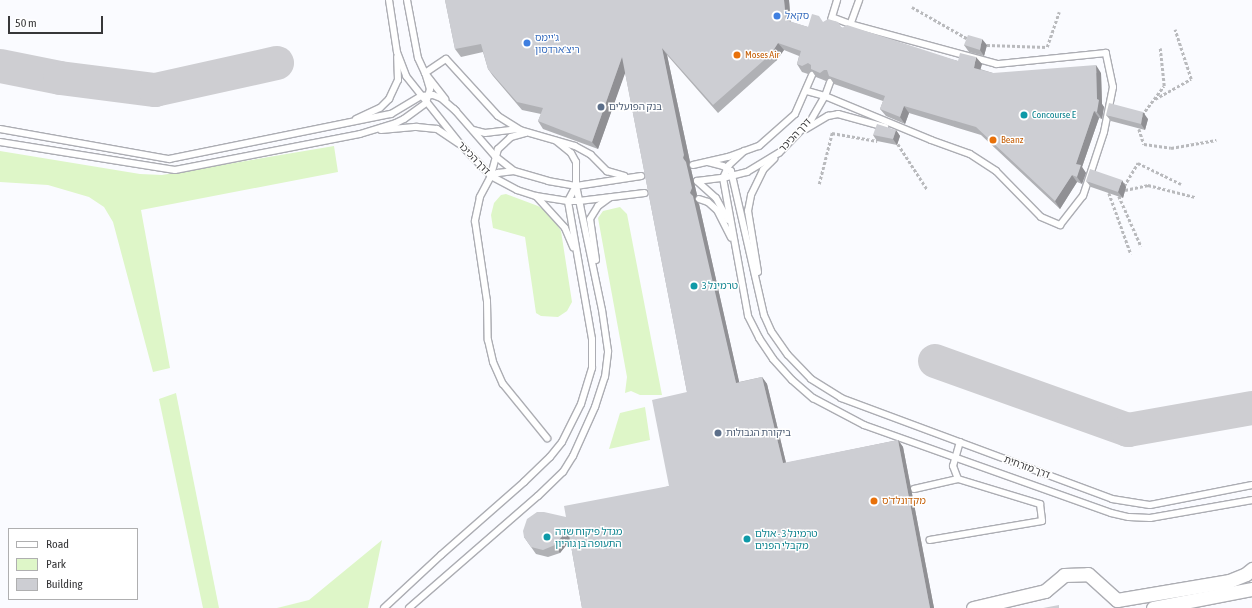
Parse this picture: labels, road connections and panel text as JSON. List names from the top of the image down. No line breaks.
{"streets":{"lane":["דרך הכיכר","דרך מזרחית"]},"places":["סקאל","ג'יימס ריצ'ארדסון","Moses Air","בנק הפועלים","Concourse E","Beanz","טרמינל 3","ביקורת הגבולות","מקדונלד'ס","מגדל פיקוח שדה התעופה בן גוריון","טרמינל 3 - אולם מקבלי הפנים"],"legend":["Road","Park","Building"],"scale_bar":"50 m"}
